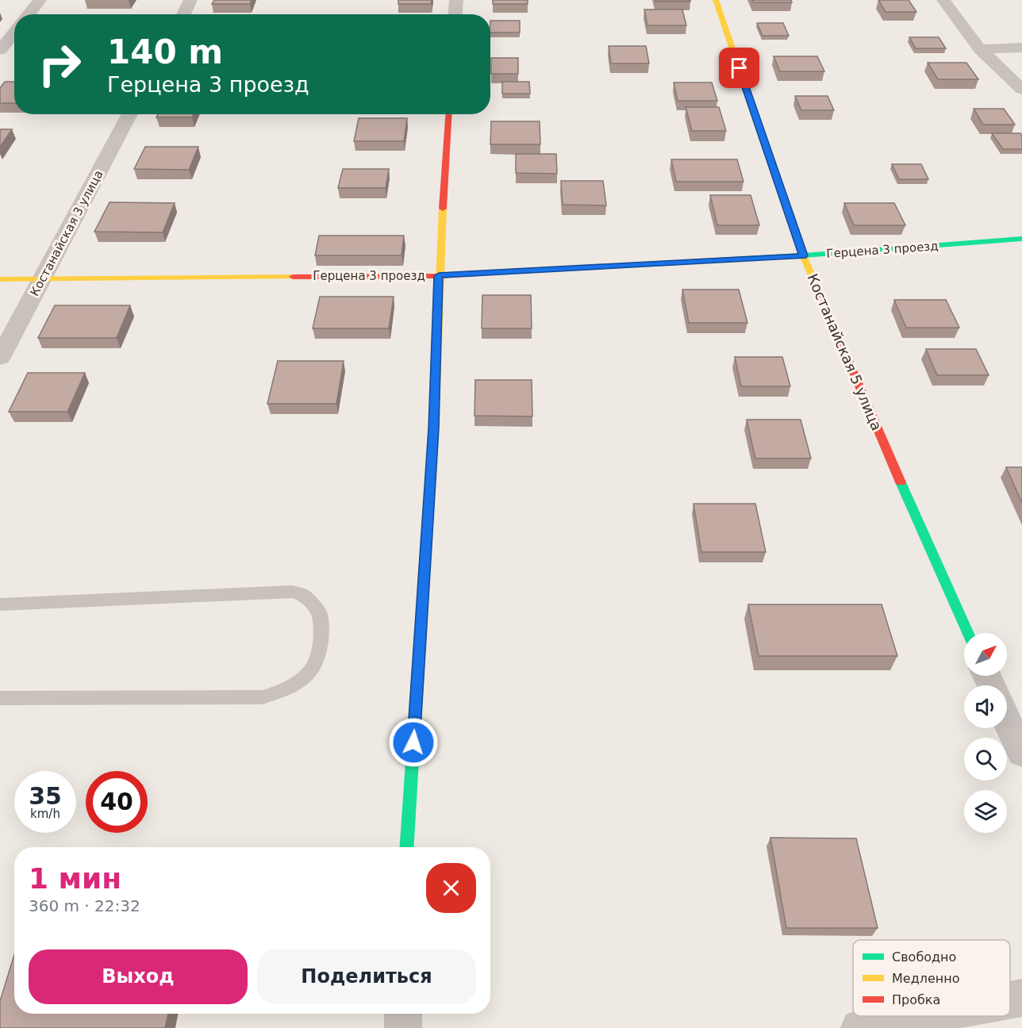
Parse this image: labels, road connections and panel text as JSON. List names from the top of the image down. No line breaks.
{"streets":{"street":["Костанайская 3 улица","Герцена 3 проезд","Костанайская 5 улица"]},"crossings":[["Костанайская 3 улица","Герцена 3 проезд"],["Герцена 3 проезд","Костанайская 5 улица"]],"legend":["Свободно","Медленно","Пробка"],"north":"top right","page":{"turn":["140 m","Герцена 3 проезд"],"speed":"35 km/h","limit":"40","heading":["1 мин","360 m · 22:32"],"buttons":["Выход","Поделиться"]}}
